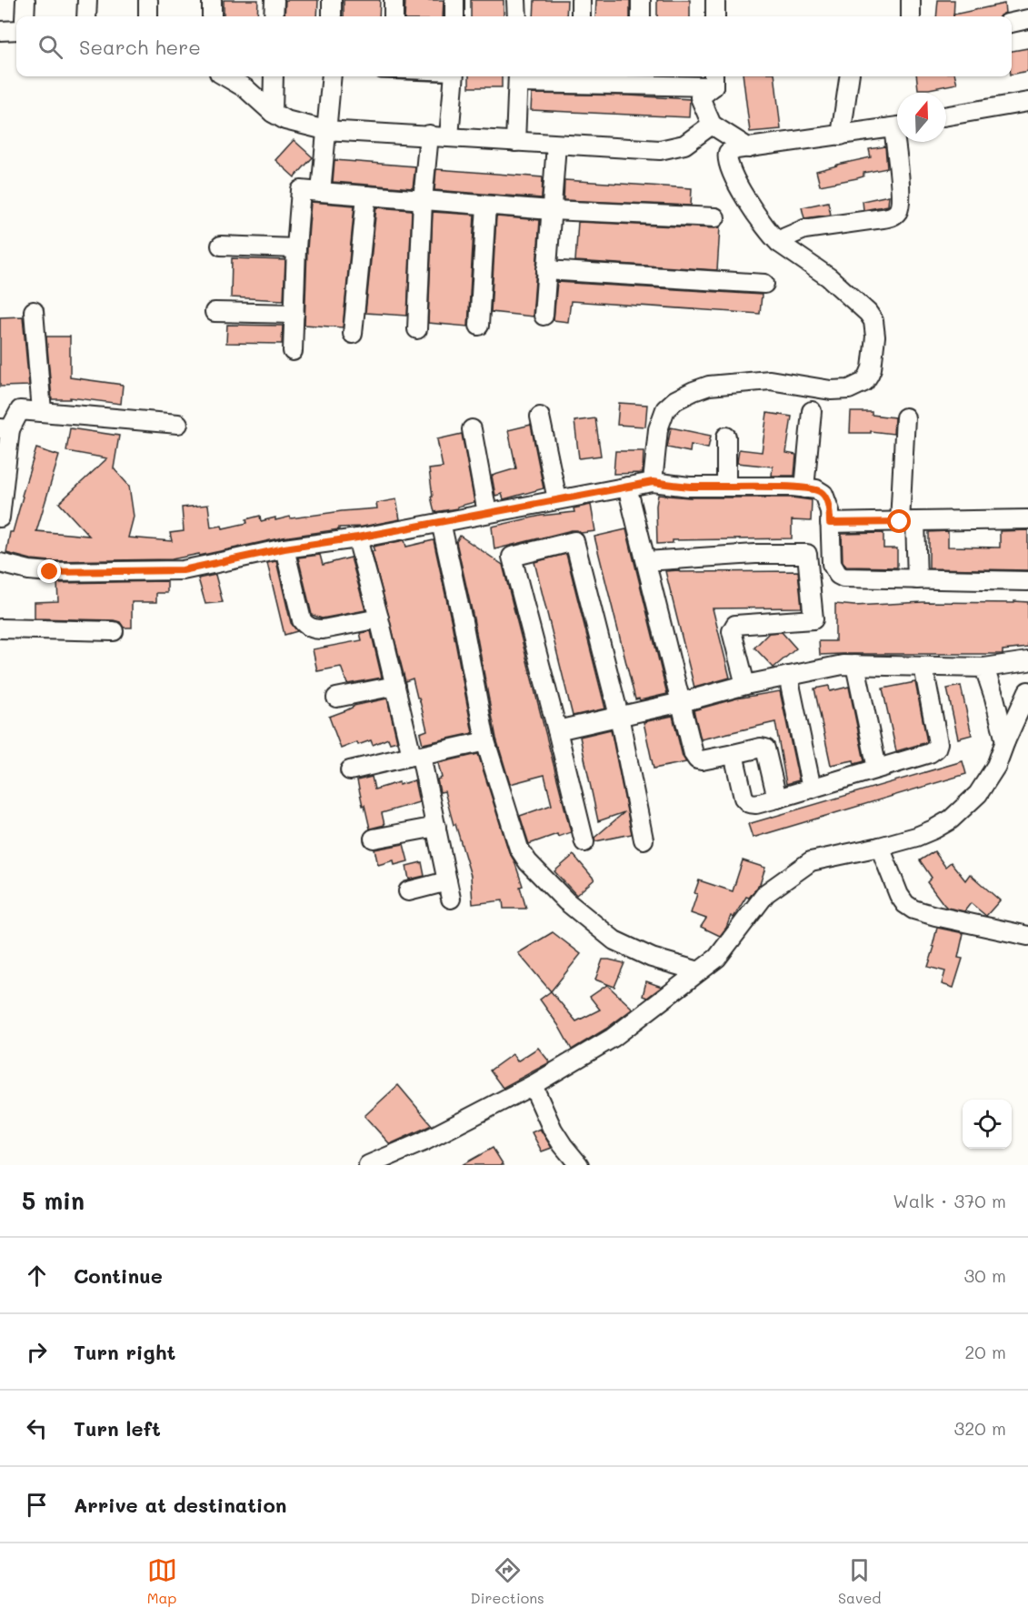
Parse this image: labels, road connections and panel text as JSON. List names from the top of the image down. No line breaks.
{"north":"top","page":{"search":"Search here","heading":["5 min","Walk · 370 m"],"list":[["Continue","30 m"],["Turn right","20 m"],["Turn left","320 m"],"Arrive at destination"],"nav":["Map","Directions","Saved"]}}
